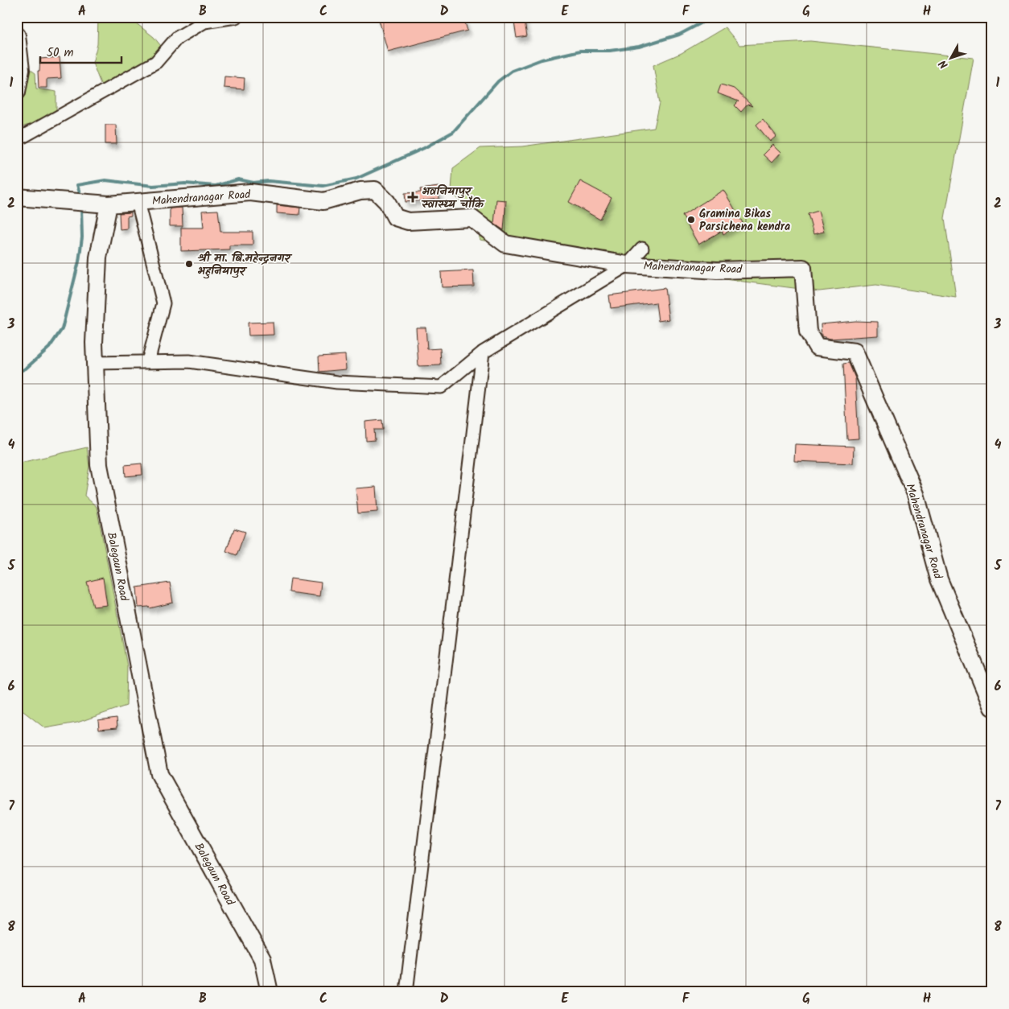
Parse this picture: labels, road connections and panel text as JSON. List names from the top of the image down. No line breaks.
{"streets":{"street":["Mahendranagar Road","Balegaun Road"]},"crossings":[["Mahendranagar Road","Balegaun Road"]],"places":{"health":["भवनियापुर स्वास्थ्य चाैकि"],"other":["Gramina Bikas Parsichena kendra","श्री मा. बि.महेन्द्रनगर भहुनियापुर"]},"scale_bar":"50 m","north":"bottom left","grid":{"columns":["A","B","C","D","E","F","G","H"],"rows":["1","2","3","4","5","6","7","8"]}}
